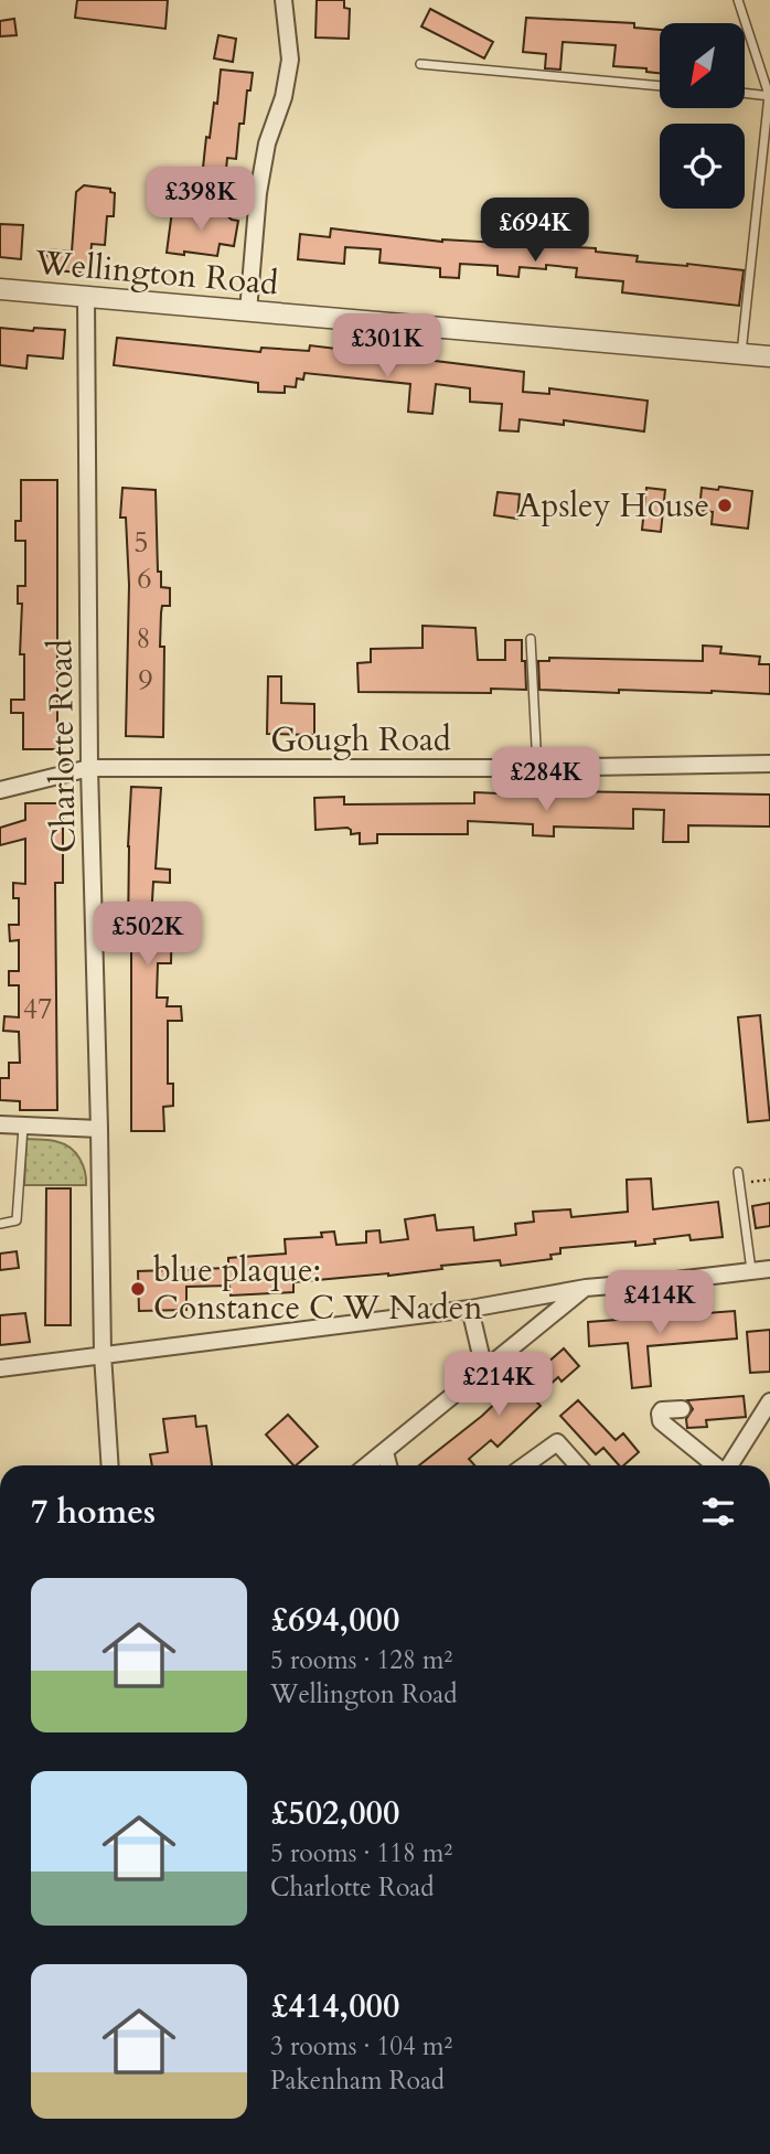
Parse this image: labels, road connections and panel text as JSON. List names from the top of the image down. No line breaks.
{"streets":{"street":["Wellington Road","Gough Road","Charlotte Road"]},"crossings":[["Wellington Road","Charlotte Road"],["Gough Road","Charlotte Road"]],"places":["Apsley House","blue plaque: Constance C W Naden"],"house_numbers":["5","6","8","9","47"],"north":"bottom left","page":{"price":["£398K","£694K","£301K","£284K","£502K","£414K","£214K"],"heading":"7 homes","list":[{"name":"£694,000","note":"5 rooms · 128 m² · Wellington Road"},{"name":"£502,000","note":"5 rooms · 118 m² · Charlotte Road"},{"name":"£414,000","note":"3 rooms · 104 m² · Pakenham Road"}]}}
